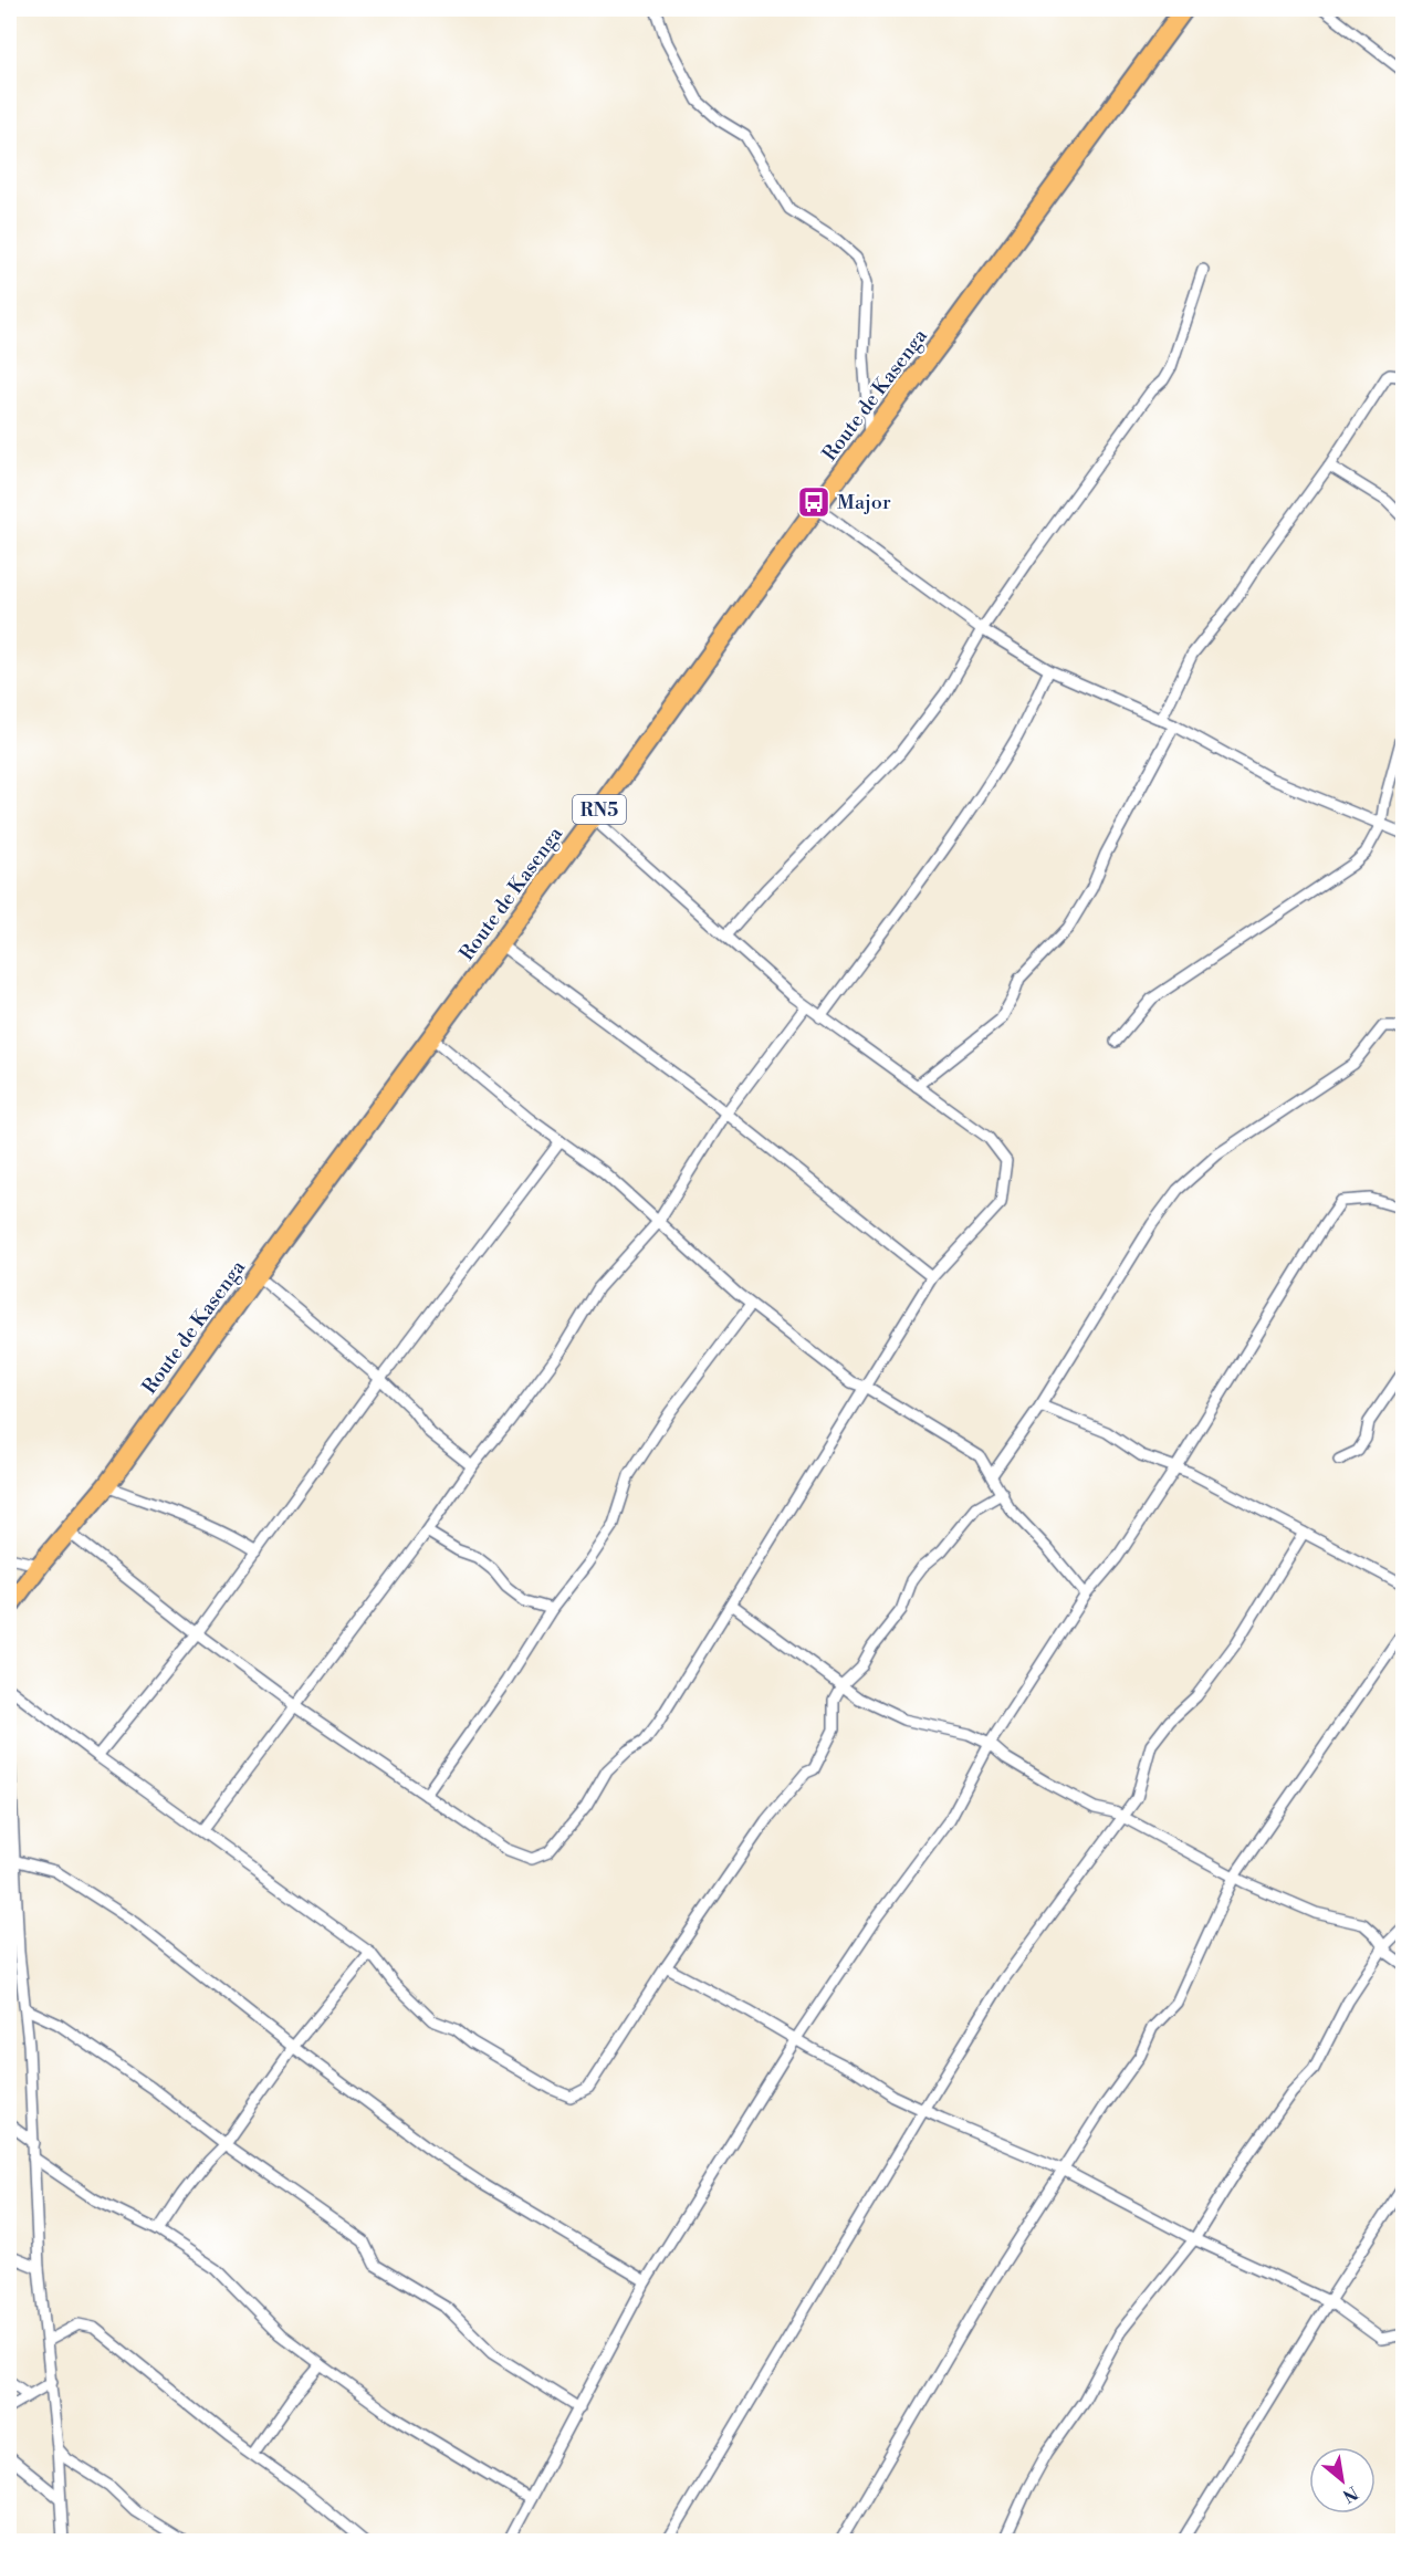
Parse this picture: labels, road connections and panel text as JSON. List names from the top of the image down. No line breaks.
{"streets":{"highway":["Route de Kasenga","RN5"]},"places":{"bus stop":["Major"]},"north":"bottom right"}
